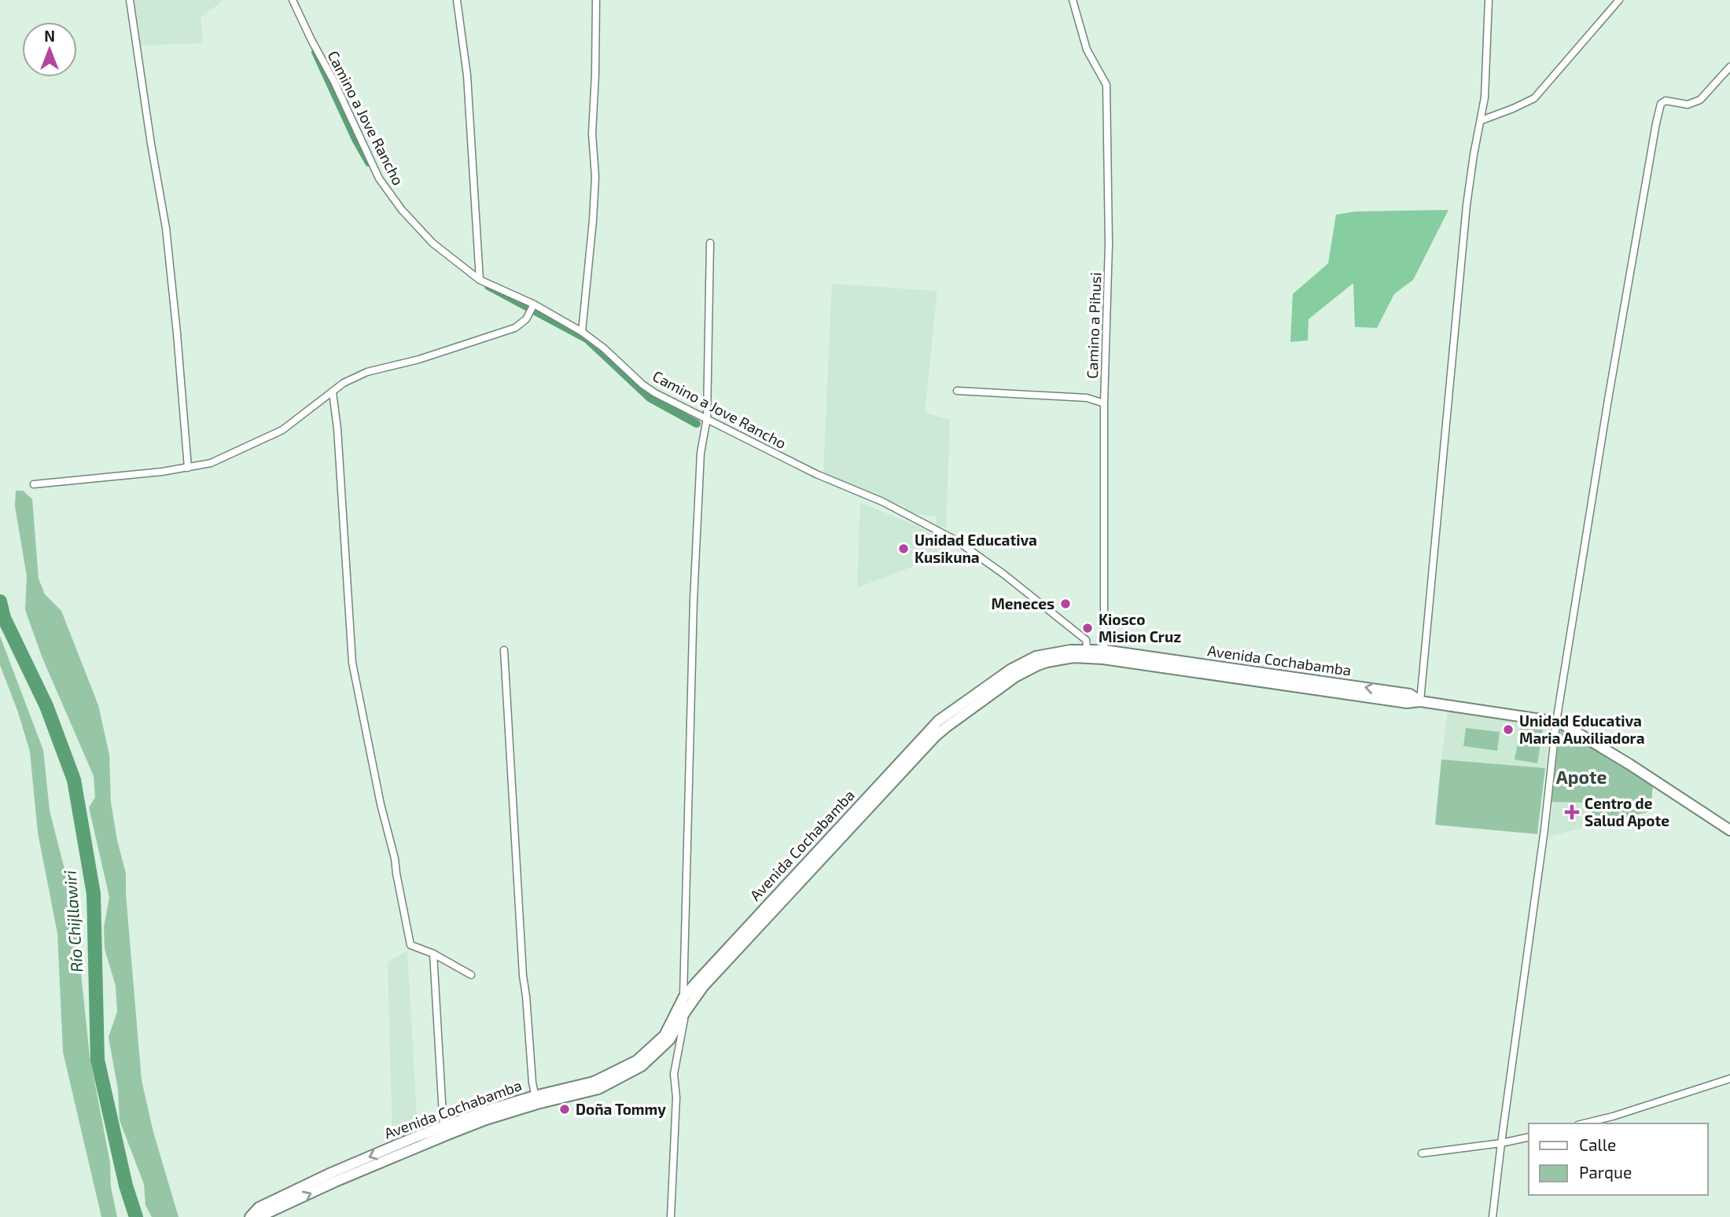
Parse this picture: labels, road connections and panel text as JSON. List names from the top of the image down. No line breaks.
{"streets":{"main road":["Avenida Cochabamba"],"street":["Camino a Jove Rancho","Camino a Pihusi"]},"crossings":[["Camino a Jove Rancho","Avenida Cochabamba"],["Camino a Pihusi","Avenida Cochabamba"]],"districts":["Apote"],"water":["Río Chijllawiri"],"places":{"other":["Unidad Educativa Kusikuna","Meneces","Kiosco Mision Cruz","Unidad Educativa Maria Auxiliadora","Doña Tommy"],"health":["Centro de Salud Apote"]},"legend":["Calle","Parque"],"north":"top"}
